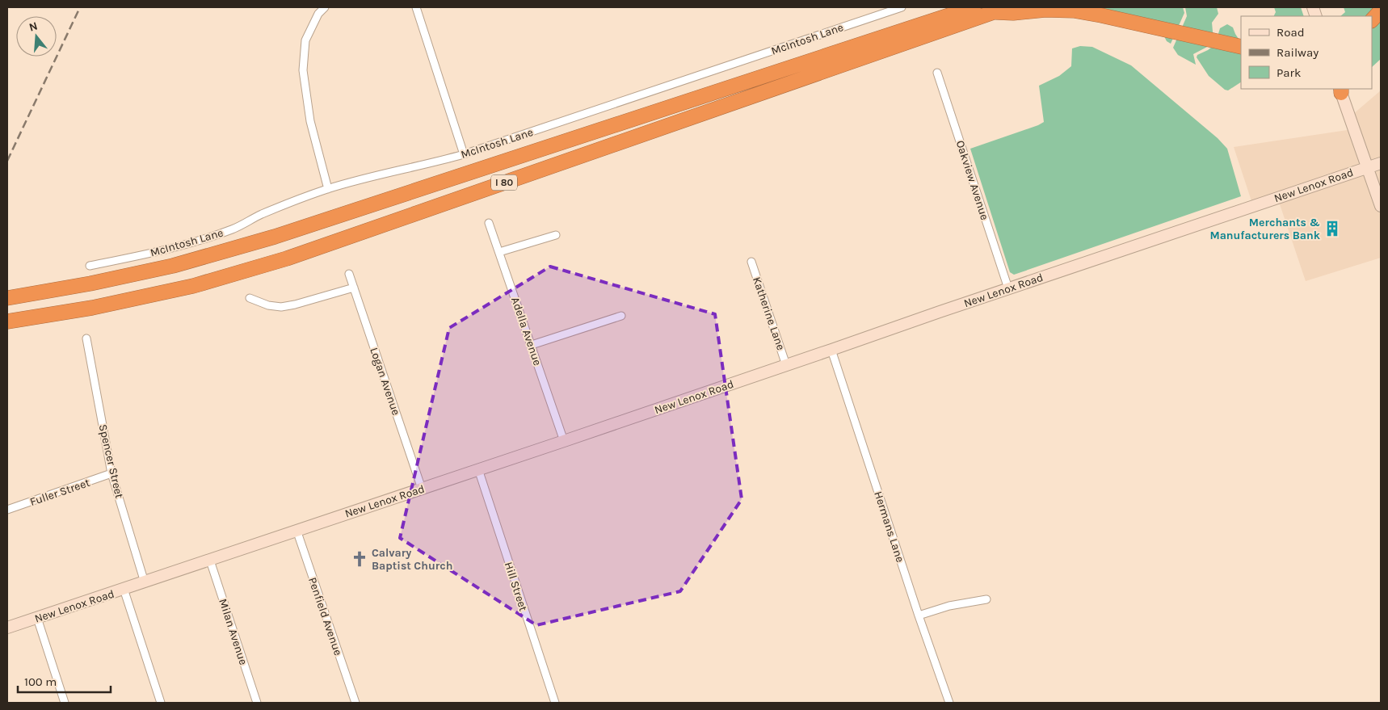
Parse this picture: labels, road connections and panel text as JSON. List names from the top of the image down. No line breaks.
{"streets":{"highway":["I 80"],"street":["McIntosh Lane","Oakview Avenue","New Lenox Road","Katherine Lane","Adella Avenue","Logan Avenue","Spencer Street","Fuller Street","Hermans Lane","Hill Street","Penfield Avenue","Milan Avenue"]},"crossings":[["Oakview Avenue","New Lenox Road"],["New Lenox Road","Katherine Lane"],["New Lenox Road","Adella Avenue"],["New Lenox Road","Logan Avenue"],["New Lenox Road","Spencer Street"],["New Lenox Road","Hermans Lane"],["New Lenox Road","Hill Street"],["New Lenox Road","Penfield Avenue"],["New Lenox Road","Milan Avenue"],["Spencer Street","Fuller Street"]],"places":{"building":["Merchants & Manufacturers Bank"],"church":["Calvary Baptist Church"]},"legend":["Road","Railway","Park"],"scale_bar":"100 m","north":"top"}
